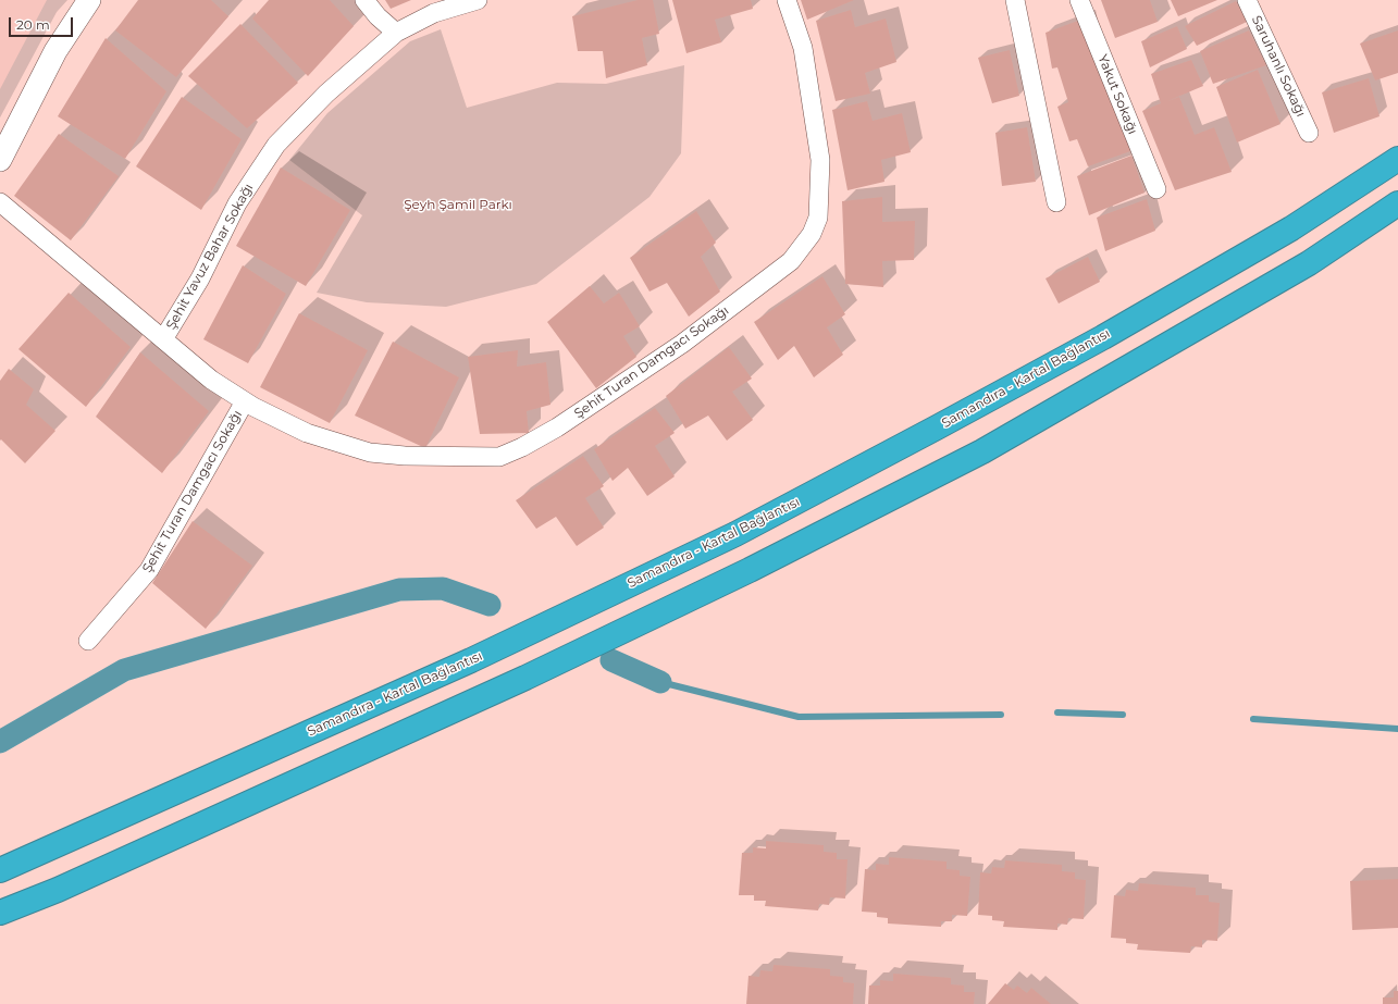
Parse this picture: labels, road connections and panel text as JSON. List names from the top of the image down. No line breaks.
{"streets":{"highway":["Samandıra - Kartal Bağlantısı"],"street":["Saruhanlı Sokağı","Yakut Sokağı","Şehit Yavuz Bahar Sokağı","Şehit Turan Damgacı Sokağı"]},"crossings":[["Şehit Yavuz Bahar Sokağı","Şehit Turan Damgacı Sokağı"]],"parks":["Şeyh Şamil Parkı"],"scale_bar":"20 m"}
